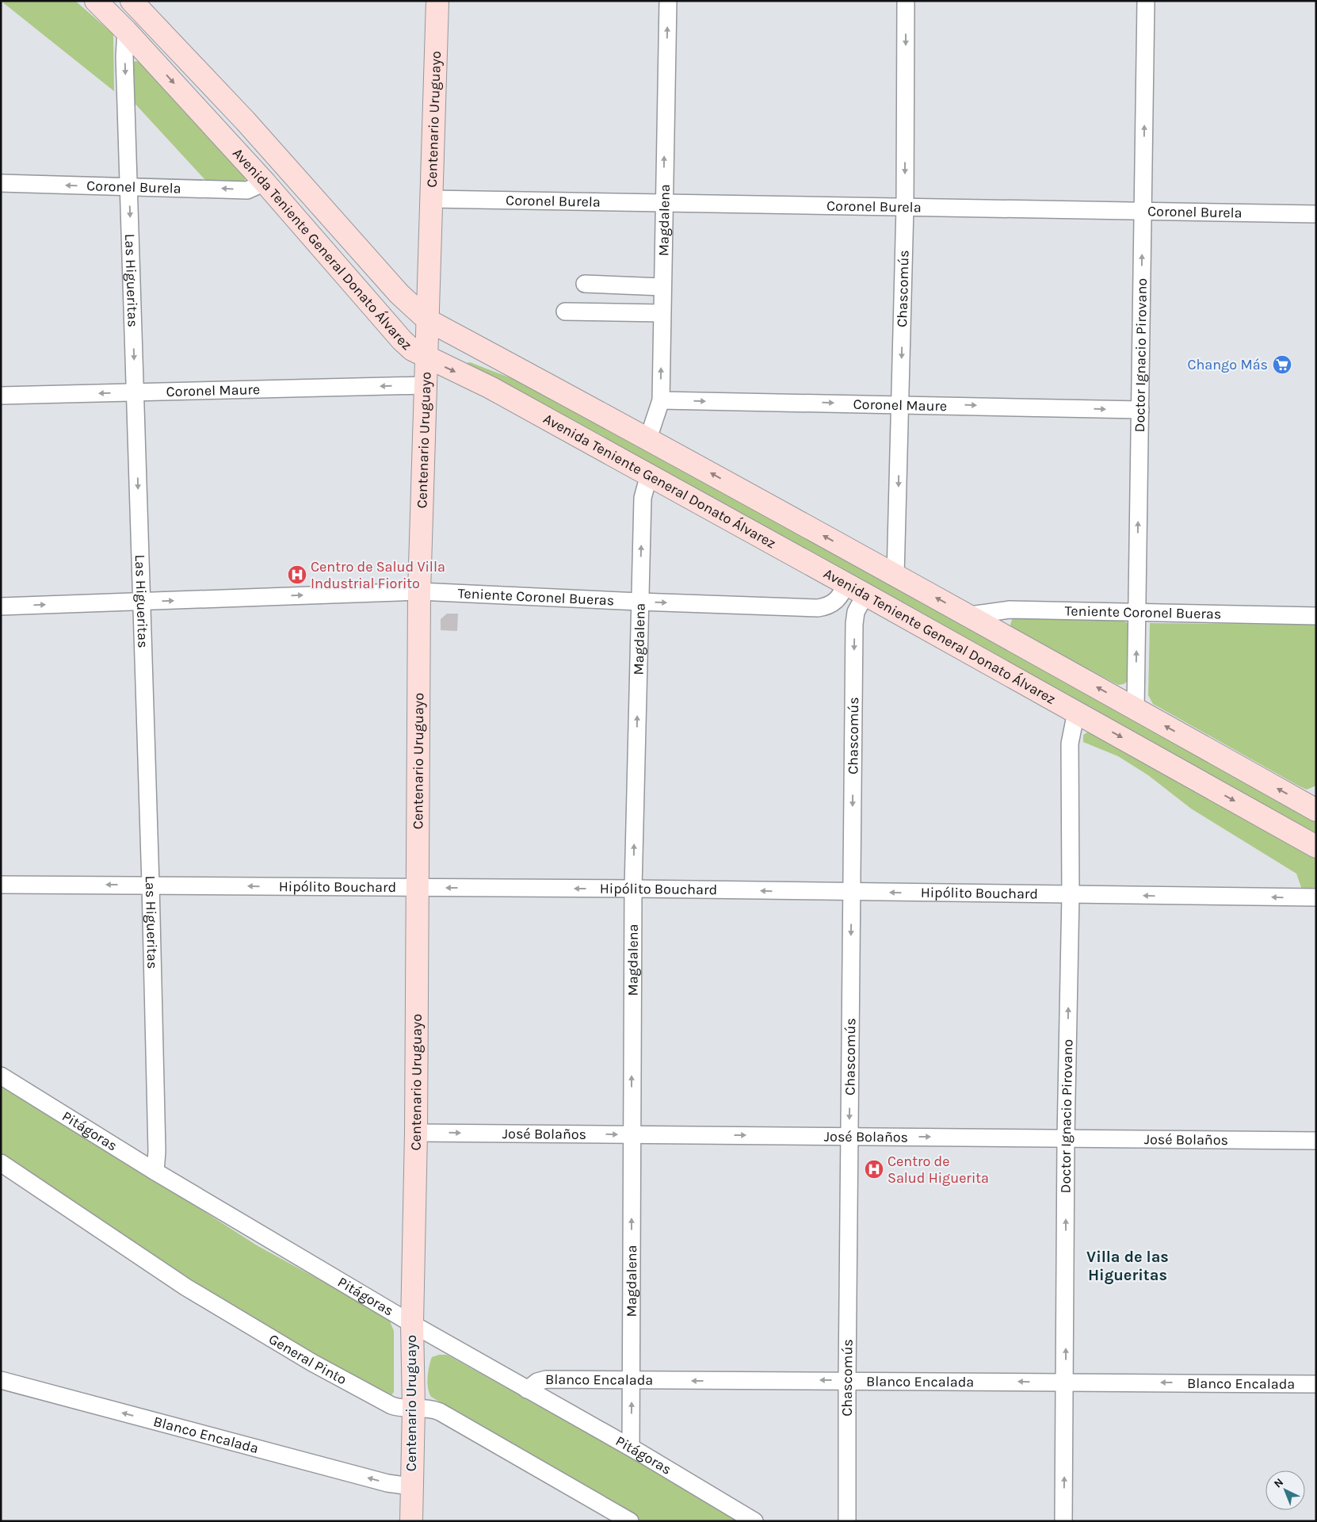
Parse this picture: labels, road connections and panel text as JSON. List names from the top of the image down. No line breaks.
{"streets":{"main road":["Centenario Uruguayo","Avenida Teniente General Donato Álvarez"],"street":["Coronel Burela","Magdalena","Las Higueritas","Chascomús","Doctor Ignacio Pirovano","Coronel Maure","Teniente Coronel Bueras","Hipólito Bouchard","Pitágoras","José Bolaños","General Pinto","Blanco Encalada"]},"crossings":[["Centenario Uruguayo","Coronel Burela"],["Centenario Uruguayo","Avenida Teniente General Donato Álvarez"],["Centenario Uruguayo","Coronel Maure"],["Centenario Uruguayo","Teniente Coronel Bueras"],["Centenario Uruguayo","Hipólito Bouchard"],["Centenario Uruguayo","Pitágoras"],["Centenario Uruguayo","José Bolaños"],["Centenario Uruguayo","General Pinto"],["Centenario Uruguayo","Blanco Encalada"],["Coronel Burela","Magdalena"],["Coronel Burela","Avenida Teniente General Donato Álvarez"],["Coronel Burela","Las Higueritas"],["Coronel Burela","Chascomús"],["Coronel Burela","Doctor Ignacio Pirovano"],["Magdalena","Avenida Teniente General Donato Álvarez"],["Magdalena","Coronel Maure"],["Magdalena","Teniente Coronel Bueras"],["Magdalena","Hipólito Bouchard"],["Magdalena","Pitágoras"],["Magdalena","José Bolaños"],["Magdalena","Blanco Encalada"],["Avenida Teniente General Donato Álvarez","Las Higueritas"],["Avenida Teniente General Donato Álvarez","Chascomús"],["Avenida Teniente General Donato Álvarez","Doctor Ignacio Pirovano"],["Avenida Teniente General Donato Álvarez","Teniente Coronel Bueras"],["Las Higueritas","Coronel Maure"],["Las Higueritas","Teniente Coronel Bueras"],["Las Higueritas","Hipólito Bouchard"],["Las Higueritas","Pitágoras"],["Chascomús","Coronel Maure"],["Chascomús","Hipólito Bouchard"],["Chascomús","José Bolaños"],["Chascomús","Blanco Encalada"],["Doctor Ignacio Pirovano","Coronel Maure"],["Doctor Ignacio Pirovano","Teniente Coronel Bueras"],["Doctor Ignacio Pirovano","Hipólito Bouchard"],["Doctor Ignacio Pirovano","José Bolaños"],["Doctor Ignacio Pirovano","Blanco Encalada"],["Pitágoras","Blanco Encalada"]],"one_way":["Magdalena","Las Higueritas","Chascomús","Doctor Ignacio Pirovano","Teniente Coronel Bueras","Hipólito Bouchard","José Bolaños","Blanco Encalada"],"districts":["Villa de las Higueritas"],"places":{"supermarket":["Chango Más"],"hospital":["Centro de Salud Villa Industrial Fiorito","Centro de Salud Higuerita"]},"north":"top left"}
